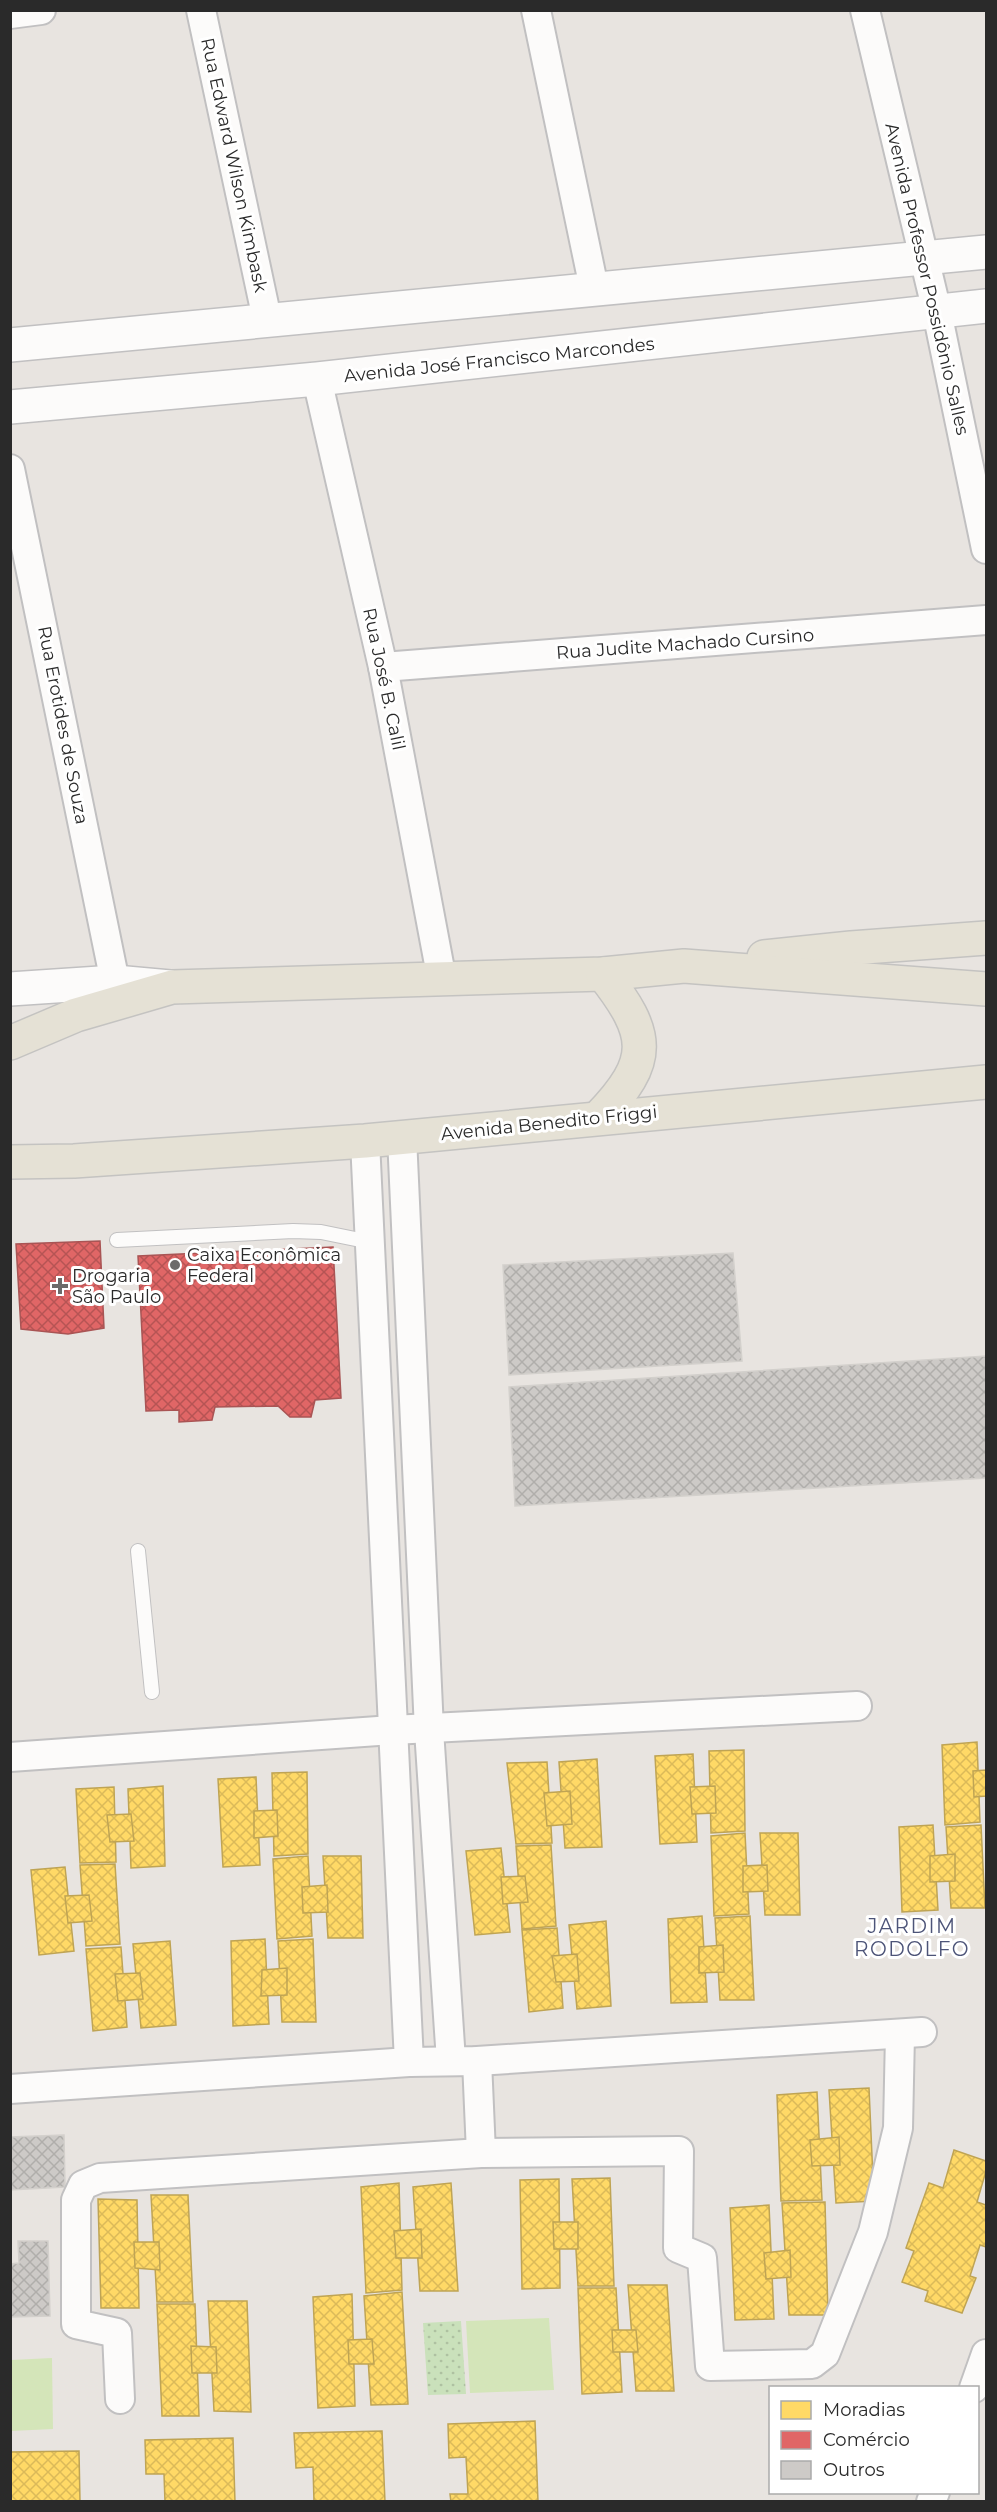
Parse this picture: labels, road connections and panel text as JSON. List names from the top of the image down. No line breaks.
{"streets":{"main road":["Avenida Benedito Friggi"],"street":["Rua Edward Wilson Kimbask","Avenida Professor Possidônio Salles","Avenida José Francisco Marcondes","Rua Judite Machado Cursino","Rua José B. Calil","Rua Erotides de Souza"]},"crossings":[["Avenida Professor Possidônio Salles","Avenida José Francisco Marcondes"],["Avenida José Francisco Marcondes","Rua José B. Calil"],["Rua Judite Machado Cursino","Rua José B. Calil"]],"districts":["JARDIM RODOLFO"],"places":{"other":["Caixa Econômica Federal"],"health":["Drogaria São Paulo"]},"legend":["Moradias","Comércio","Outros"]}
